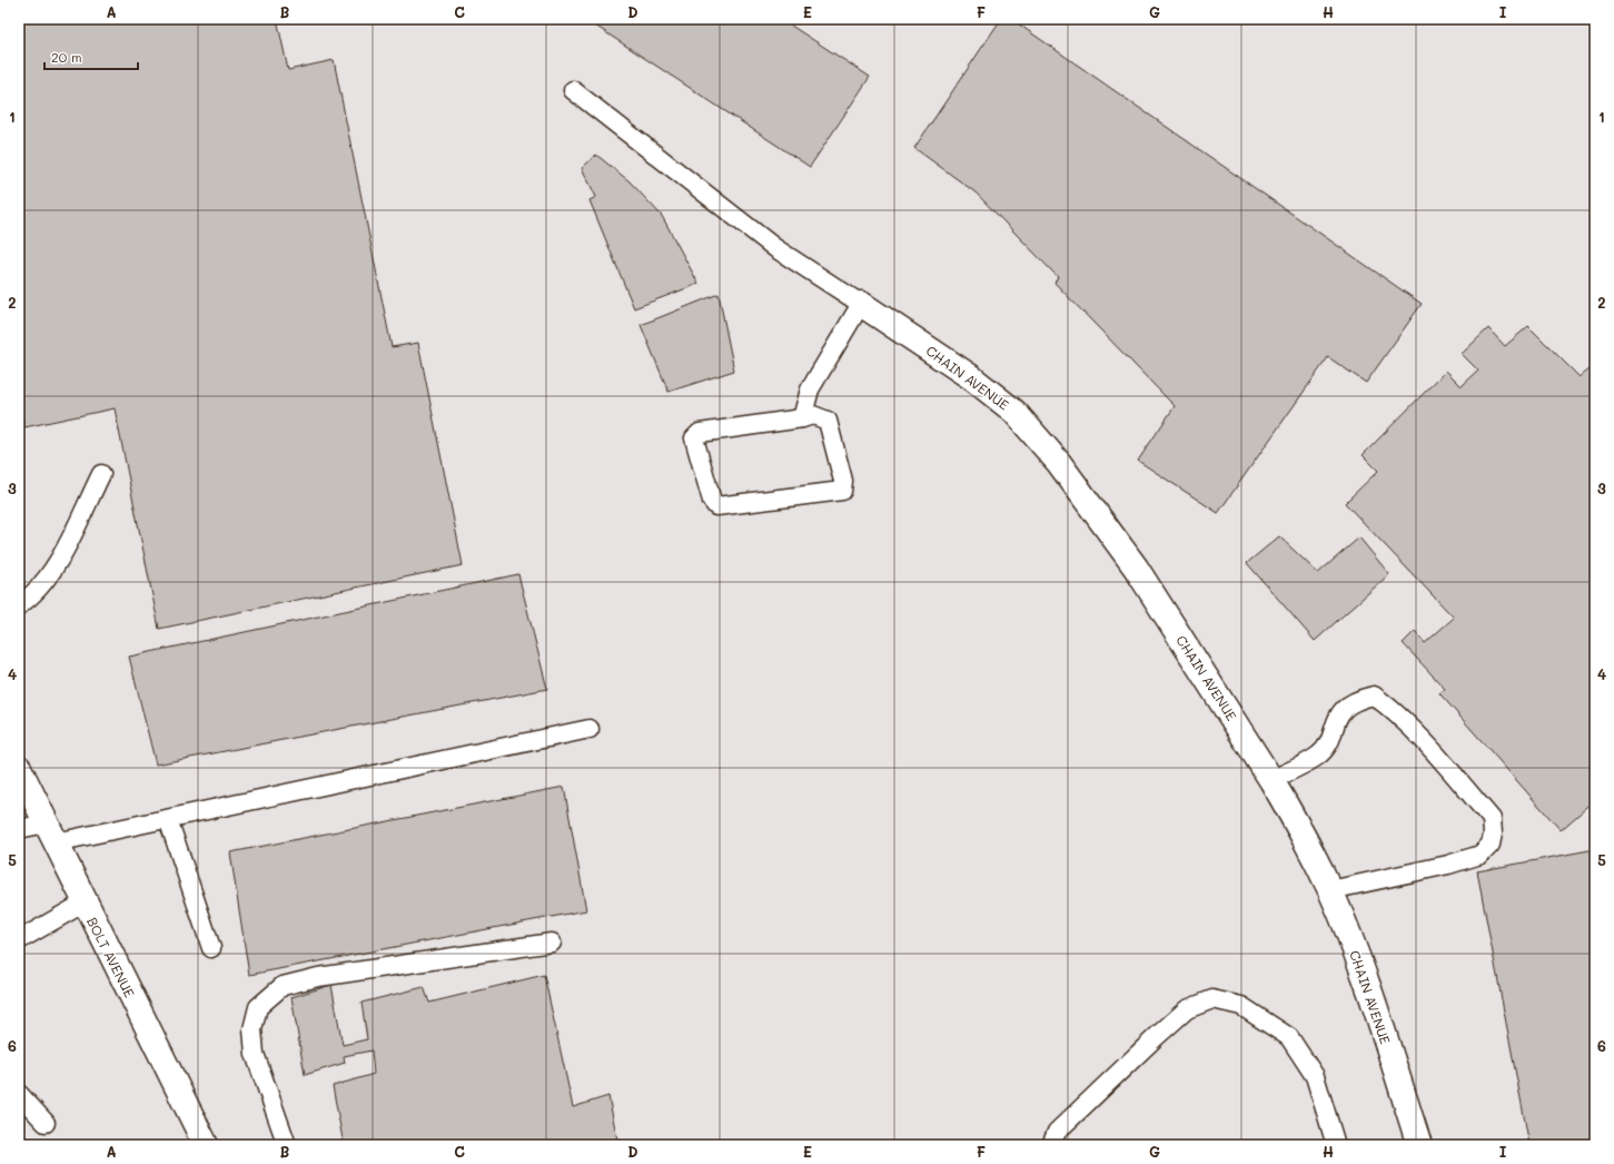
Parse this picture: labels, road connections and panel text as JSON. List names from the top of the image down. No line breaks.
{"streets":{"street":["CHAIN AVENUE","BOLT AVENUE"]},"scale_bar":"20 m","grid":{"columns":["A","B","C","D","E","F","G","H","I"],"rows":["1","2","3","4","5","6"]}}
